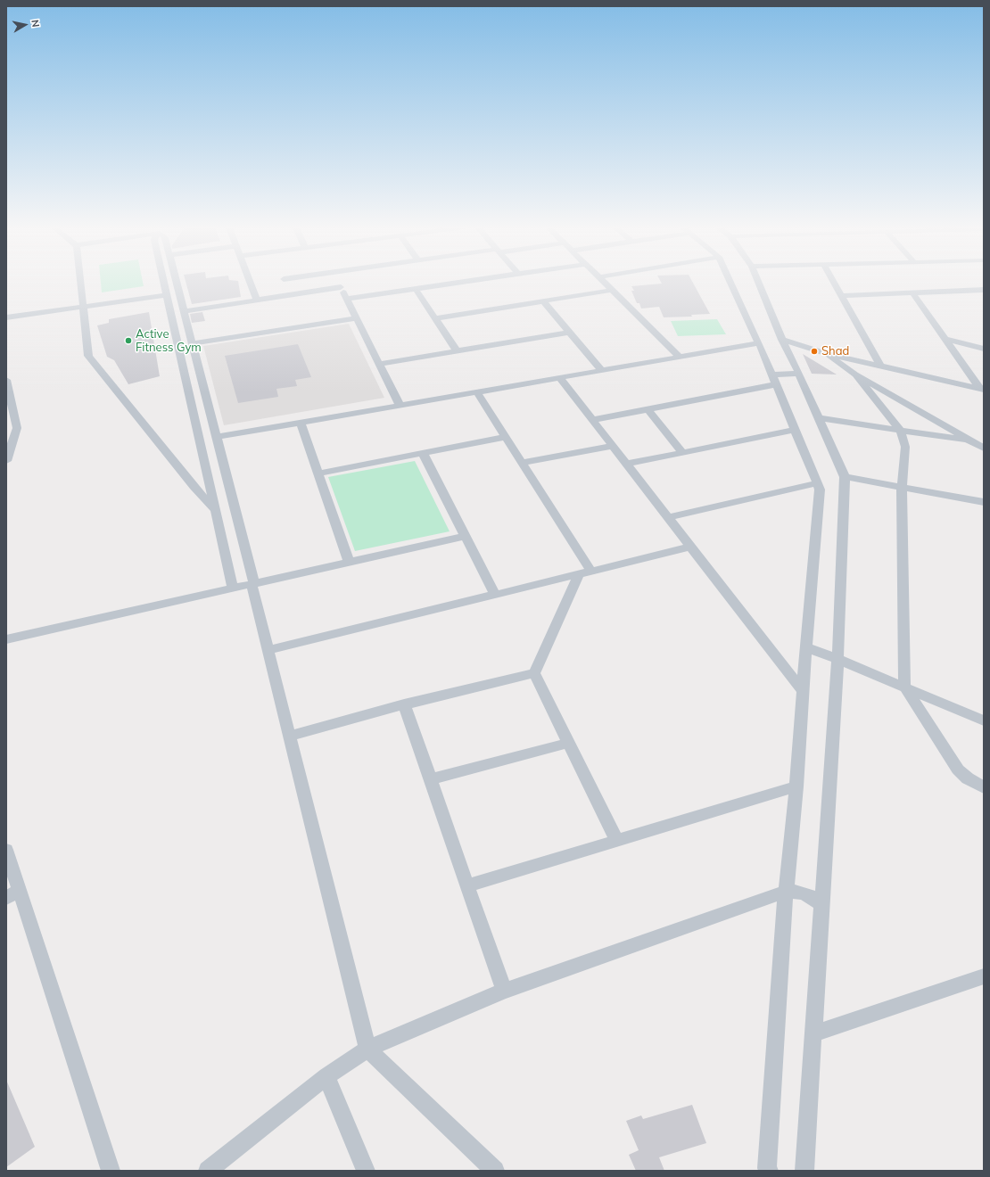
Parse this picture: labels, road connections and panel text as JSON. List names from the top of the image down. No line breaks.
{"places":["Active Fitness Gym","Shad"],"north":"right"}
